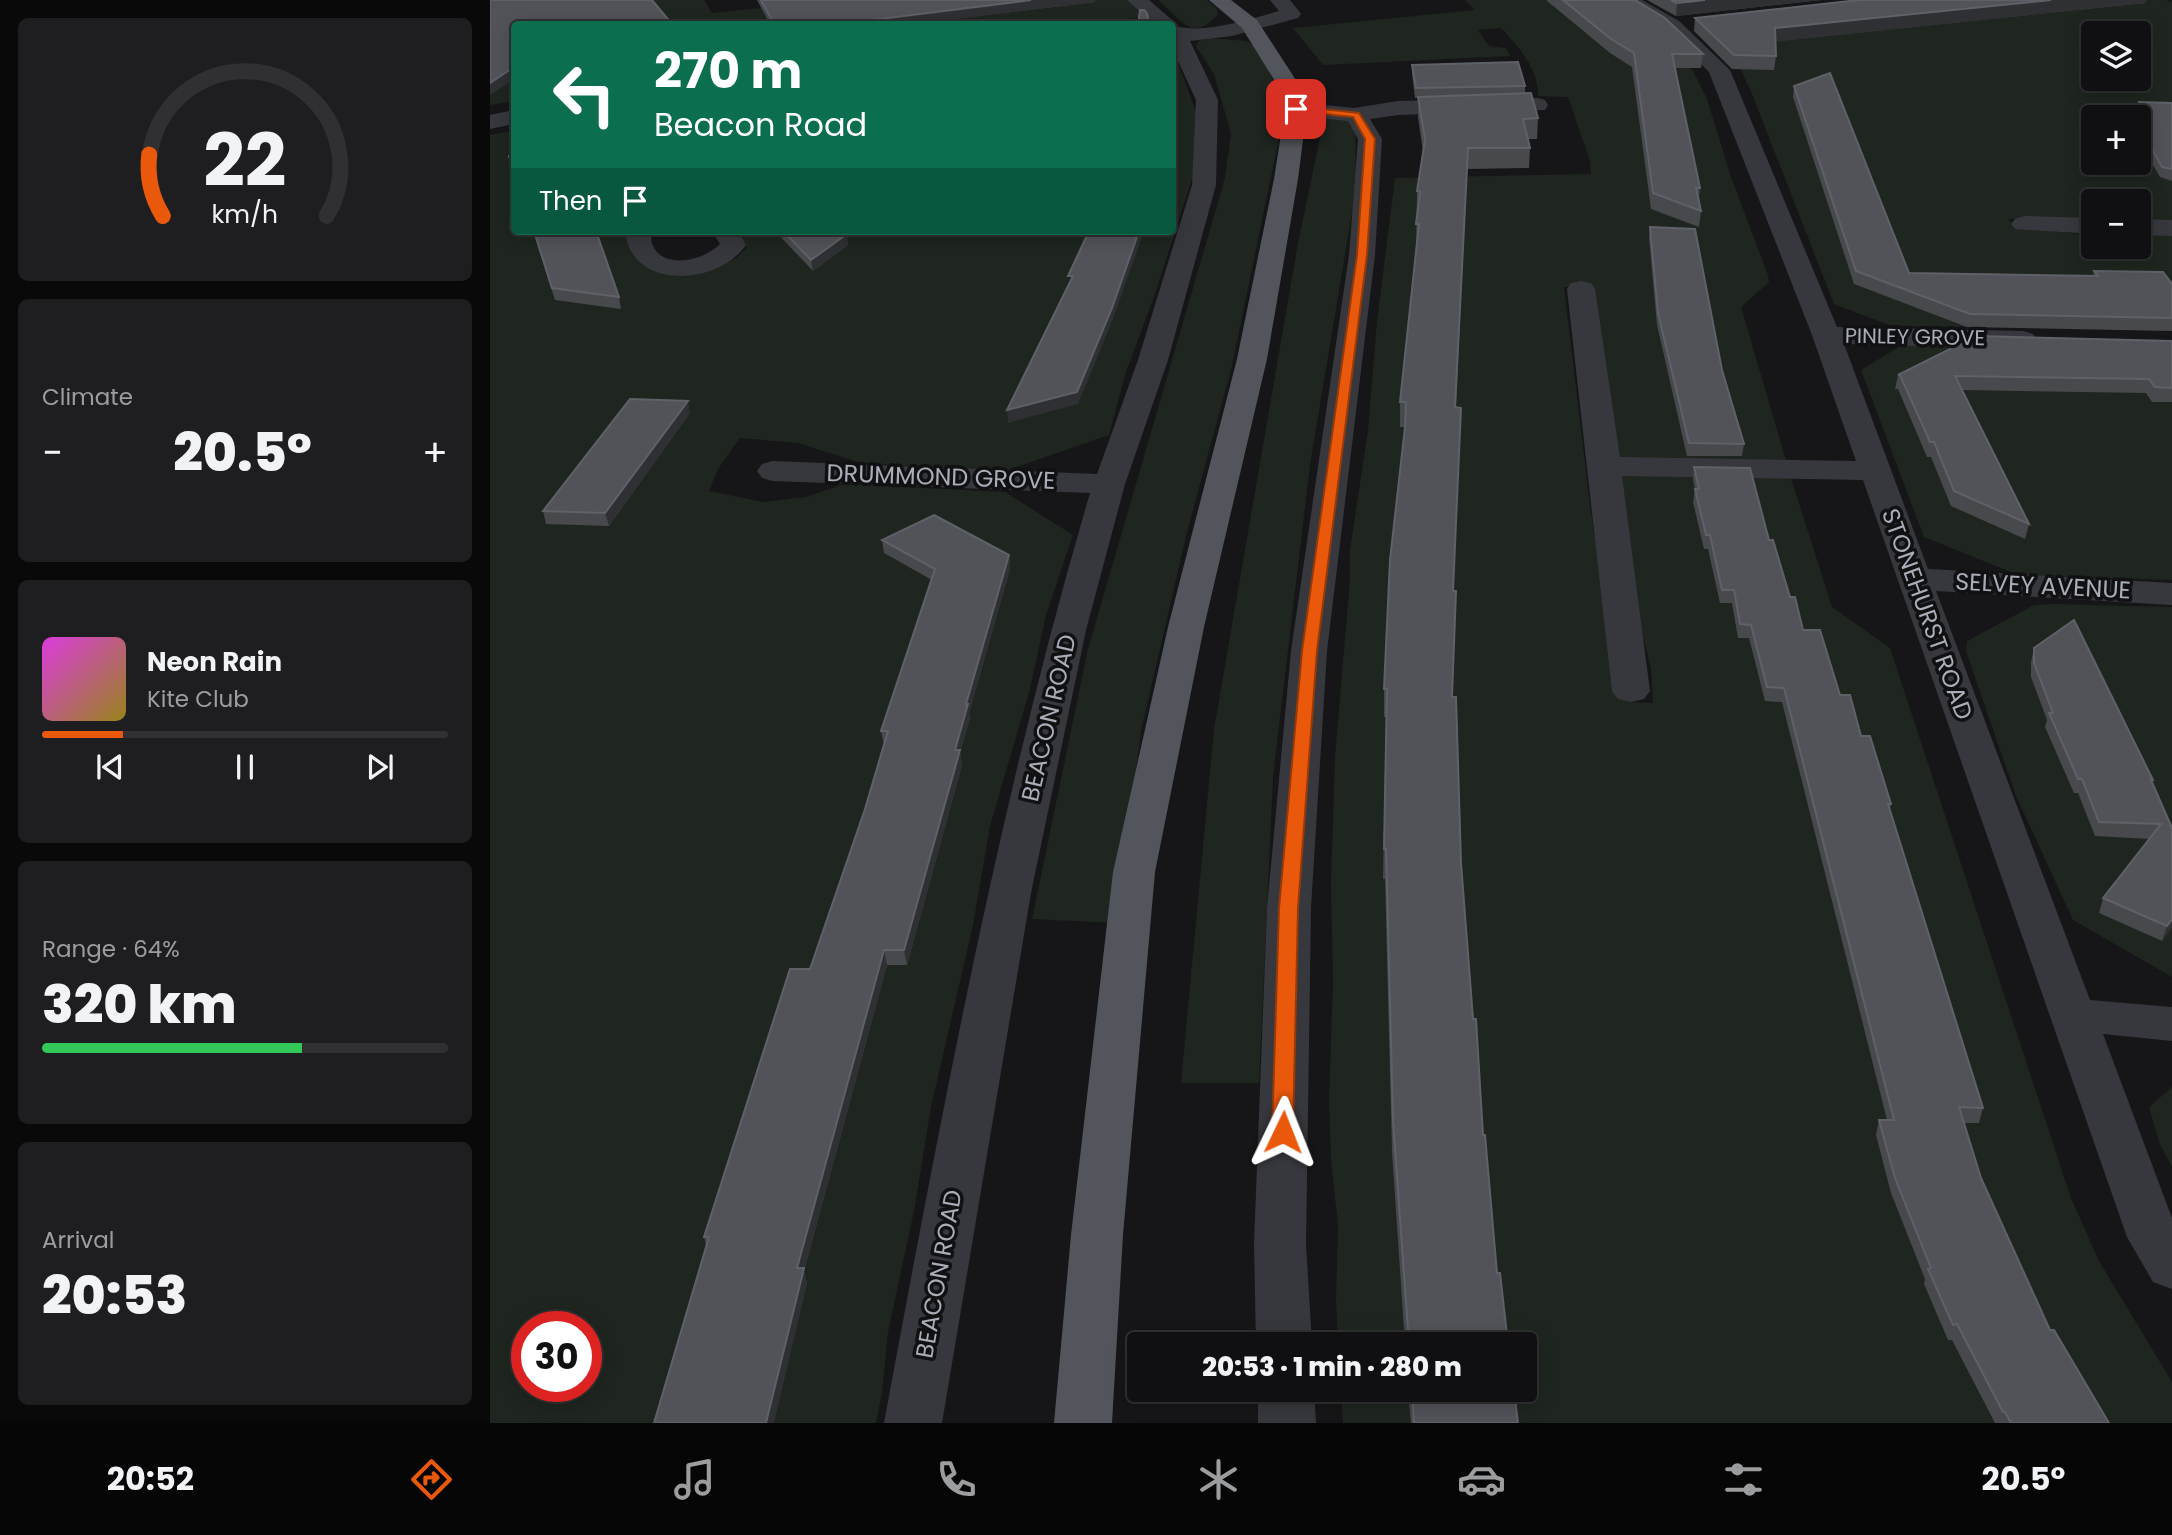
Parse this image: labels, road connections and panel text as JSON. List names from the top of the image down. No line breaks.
{"streets":{"street":["PINLEY GROVE","DRUMMOND GROVE","SELVEY AVENUE","STONEHURST ROAD","BEACON ROAD"]},"crossings":[["PINLEY GROVE","STONEHURST ROAD"],["DRUMMOND GROVE","BEACON ROAD"],["SELVEY AVENUE","STONEHURST ROAD"]],"page":{"map_buttons":["+","−"],"turn":["270 m","Beacon Road"],"then":"Then","tile":["Climate",["Range · 64%","320 km"],["Arrival","20:53"]],"heat":["−","20.5°","+"],"song":["Neon Rain","Kite Club"],"limit":"30","trip":"20:53 · 1 min · 280 m","tabs":["20:52","20.5°"],"gauge":["22","km/h"]}}
